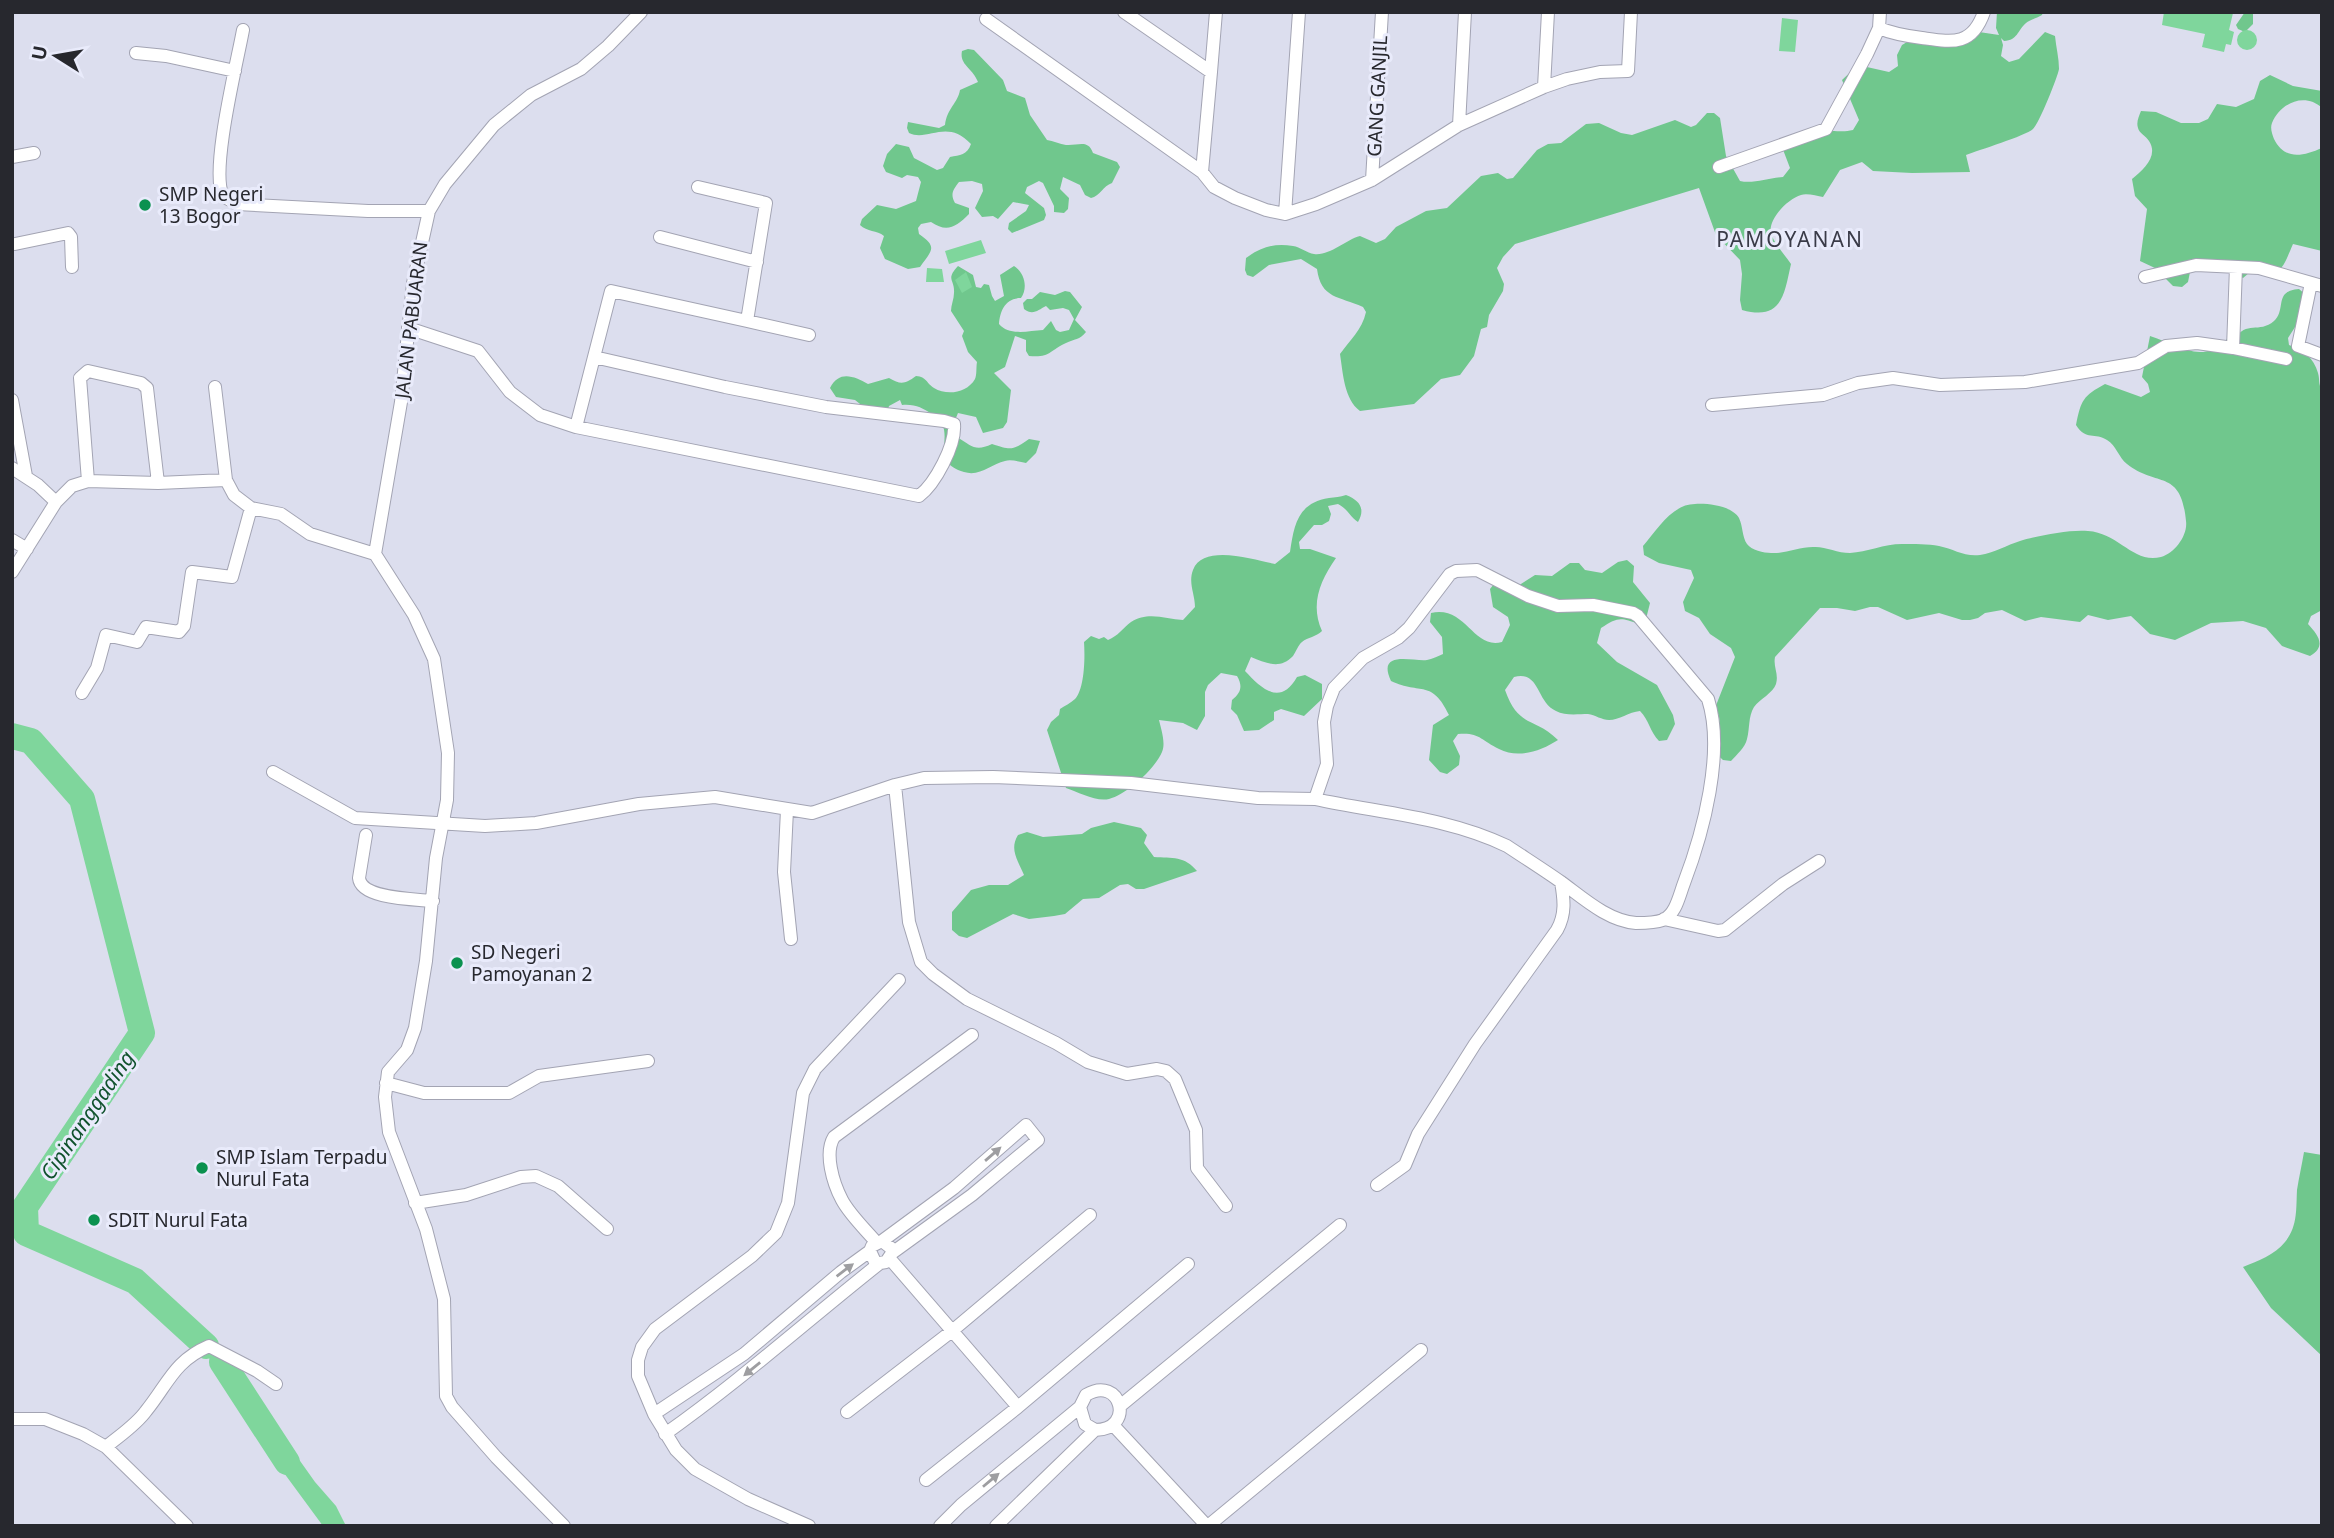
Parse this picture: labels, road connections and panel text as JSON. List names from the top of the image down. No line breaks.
{"streets":{"street":["GANG GANJIL","JALAN PABUARAN"]},"districts":["PAMOYANAN"],"water":["Cipinanggading"],"places":["SMP Negeri 13 Bogor","SD Negeri Pamoyanan 2","SMP Islam Terpadu Nurul Fata","SDIT Nurul Fata"],"north":"left"}
